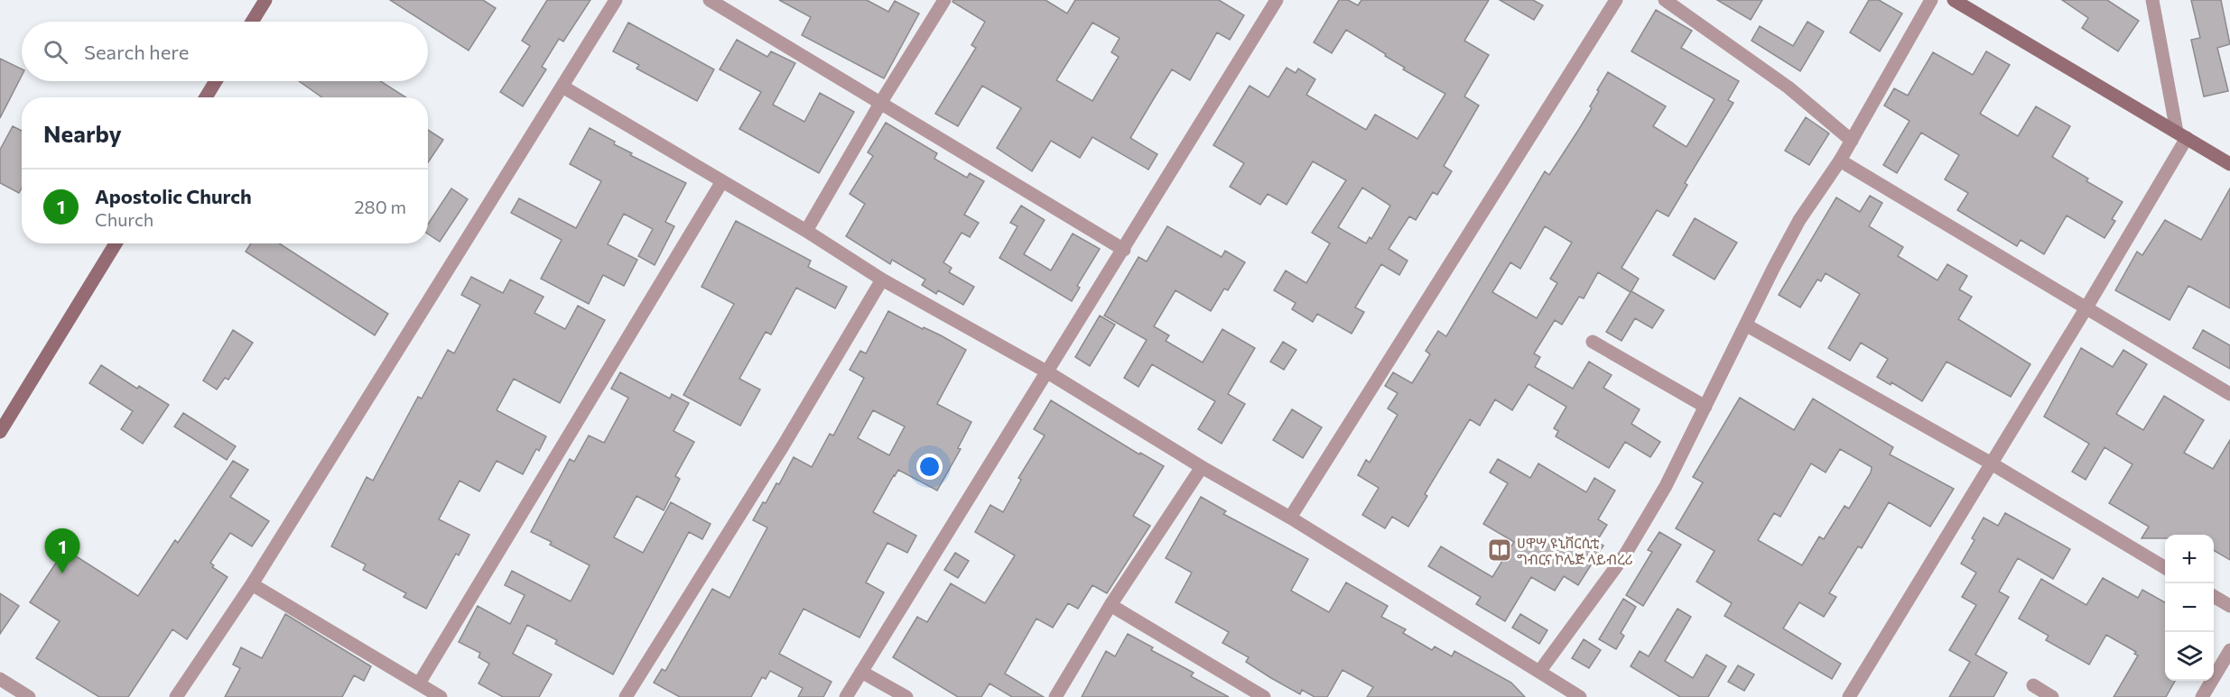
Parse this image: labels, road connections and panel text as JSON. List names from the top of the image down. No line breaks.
{"places":{"library":["ሀዋሣ ዩኒቨርሲቲ ግብርና ኮሌጅ ላይብረሪ"]},"page":{"search":"Search here","heading":"Nearby","list":[{"mark":"1","name":"Apostolic Church","note":"Church","value":"280 m"}],"pins":"1","map_buttons":["+","−"]}}
